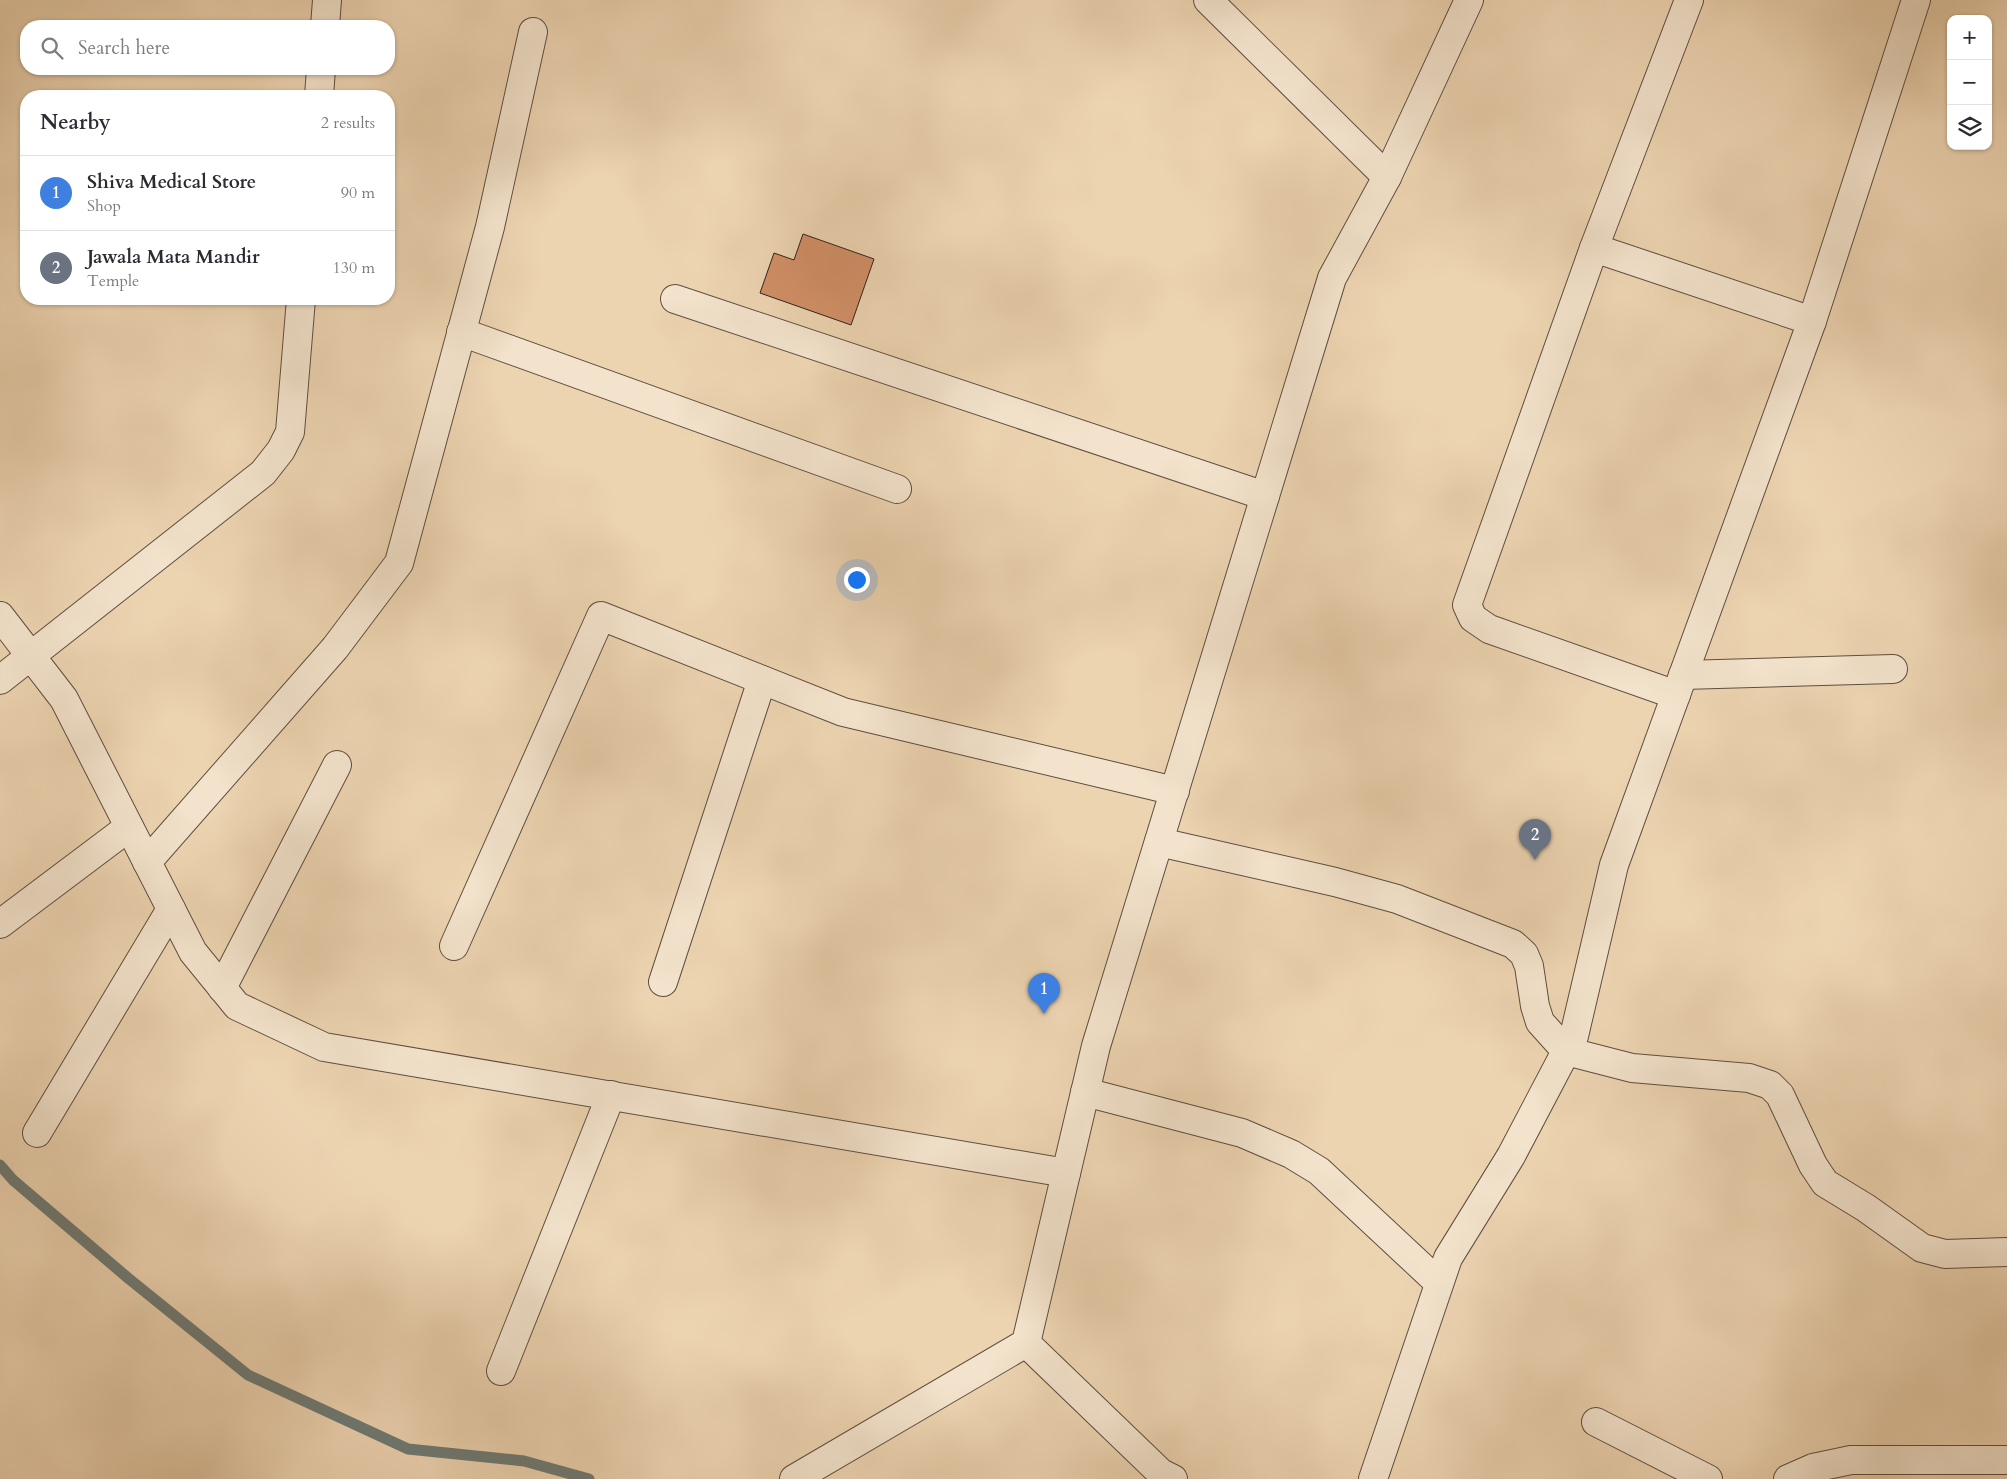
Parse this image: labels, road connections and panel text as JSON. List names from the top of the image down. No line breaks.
{"page":{"map_buttons":["+","−"],"search":"Search here","heading":["Nearby","2 results"],"list":[{"mark":"1","name":"Shiva Medical Store","note":"Shop","value":"90 m"},{"mark":"2","name":"Jawala Mata Mandir","note":"Temple","value":"130 m"}],"pins":["2","1"]}}
